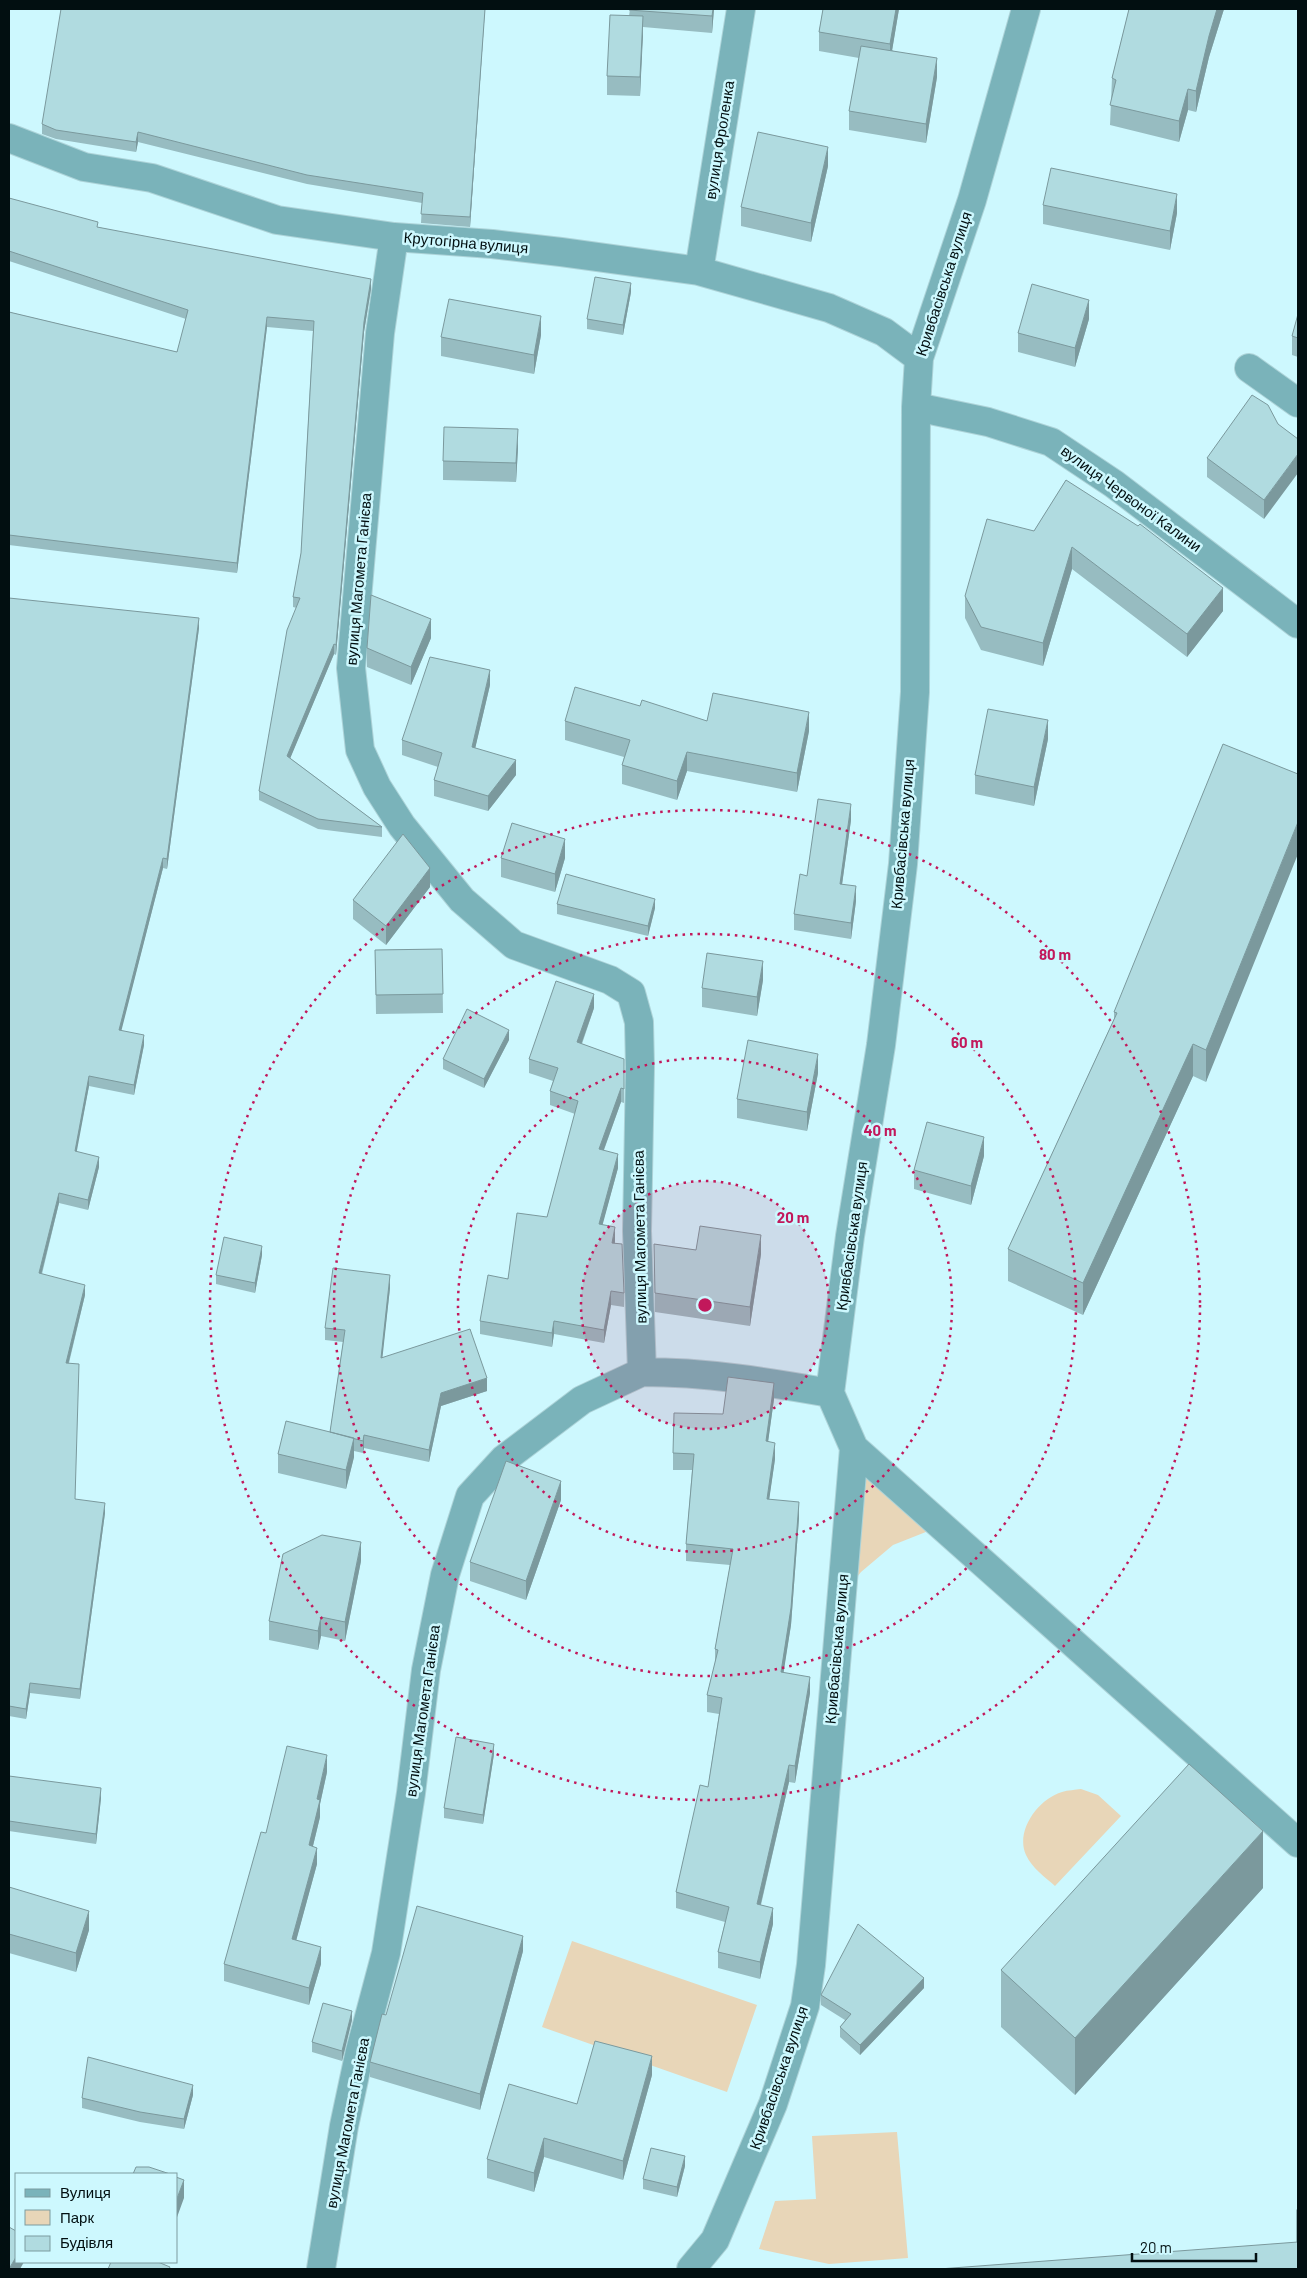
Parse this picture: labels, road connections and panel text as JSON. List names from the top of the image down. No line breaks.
{"streets":{"street":["вулиця Фроленка","Крутогірна вулиця","Кривбасівська вулиця","вулиця Червоної Калини","вулиця Магомета Ганієва"]},"crossings":[["вулиця Фроленка","Крутогірна вулиця"],["Крутогірна вулиця","Кривбасівська вулиця"],["Крутогірна вулиця","вулиця Магомета Ганієва"],["Кривбасівська вулиця","вулиця Червоної Калини"]],"legend":["Вулиця","Парк","Будівля"],"scale_bar":"20 m","rings":["80 m","60 m","40 m","20 m"]}
